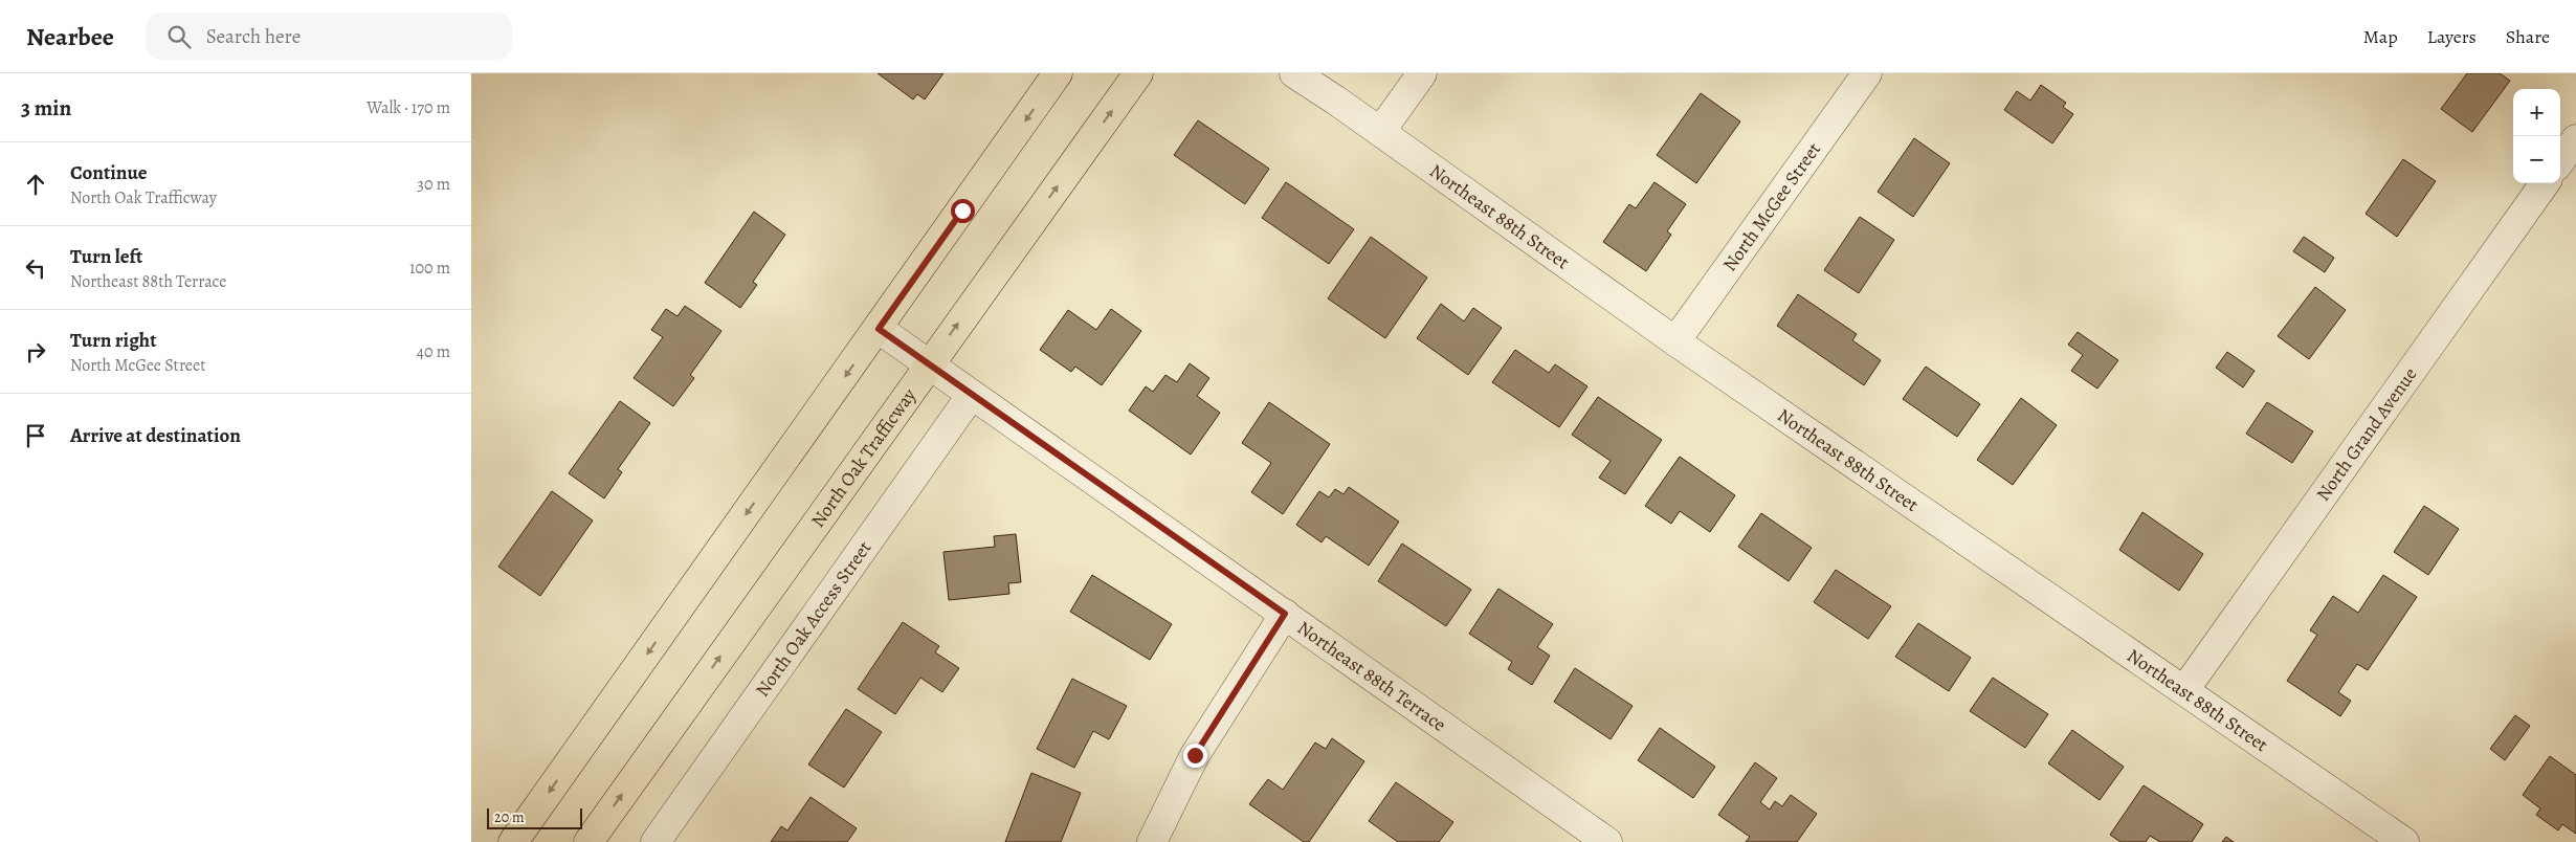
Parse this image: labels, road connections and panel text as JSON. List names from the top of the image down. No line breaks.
{"streets":{"main road":["North Oak Trafficway"],"street":["North McGee Street","Northeast 88th Street","North Grand Avenue","North Oak Access Street","Northeast 88th Terrace"]},"crossings":[["North McGee Street","Northeast 88th Street"],["Northeast 88th Street","North Grand Avenue"],["North Oak Trafficway","Northeast 88th Terrace"],["North Oak Access Street","Northeast 88th Terrace"]],"scale_bar":"20 m","page":{"header":"Nearbee","search":"Search here","nav":["Map","Layers","Share"],"heading":["3 min","Walk · 170 m"],"map_buttons":["+","−"],"list":[["Continue","North Oak Trafficway","30 m"],["Turn left","Northeast 88th Terrace","100 m"],["Turn right","North McGee Street","40 m"],"Arrive at destination"],"scale":"20 m"}}
